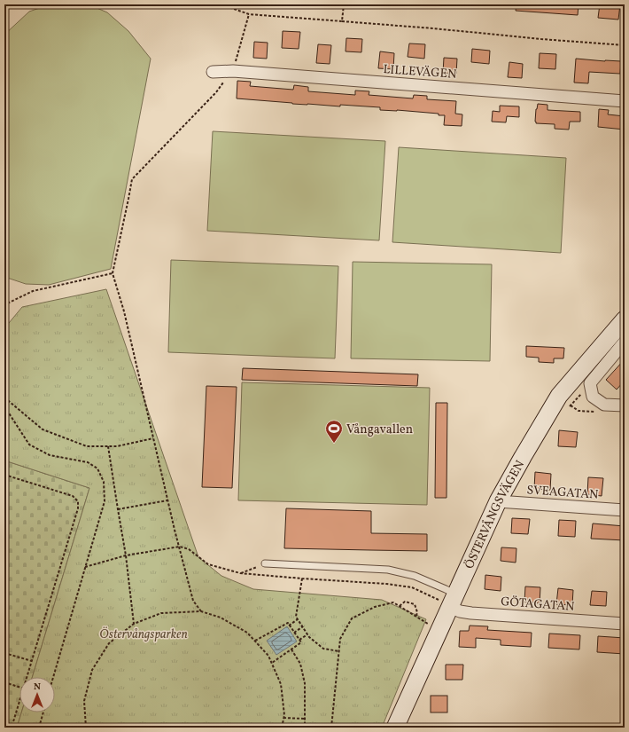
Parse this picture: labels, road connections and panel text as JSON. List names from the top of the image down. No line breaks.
{"streets":{"street":["LILLEVÄGEN","SVEAGATAN","ÖSTERVÅNGSVÄGEN","GÖTAGATAN"]},"crossings":[["SVEAGATAN","ÖSTERVÅNGSVÄGEN"],["ÖSTERVÅNGSVÄGEN","GÖTAGATAN"]],"parks":["Östervångsparken"],"places":{"sports":["Vångavallen"]},"north":"top"}
